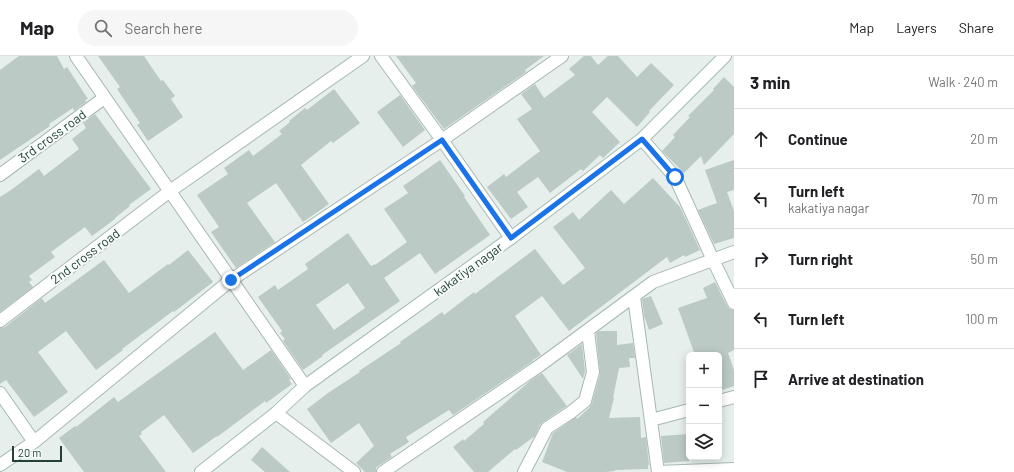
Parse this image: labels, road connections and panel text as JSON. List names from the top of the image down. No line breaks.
{"streets":{"street":["3rd cross road","2nd cross road","kakatiya nagar"]},"scale_bar":"20 m","page":{"header":"Map","search":"Search here","nav":["Map","Layers","Share"],"heading":["3 min","Walk · 240 m"],"list":[["Continue","20 m"],["Turn left","kakatiya nagar","70 m"],["Turn right","50 m"],["Turn left","100 m"],"Arrive at destination"],"map_buttons":["+","−"],"scale":"20 m"}}
